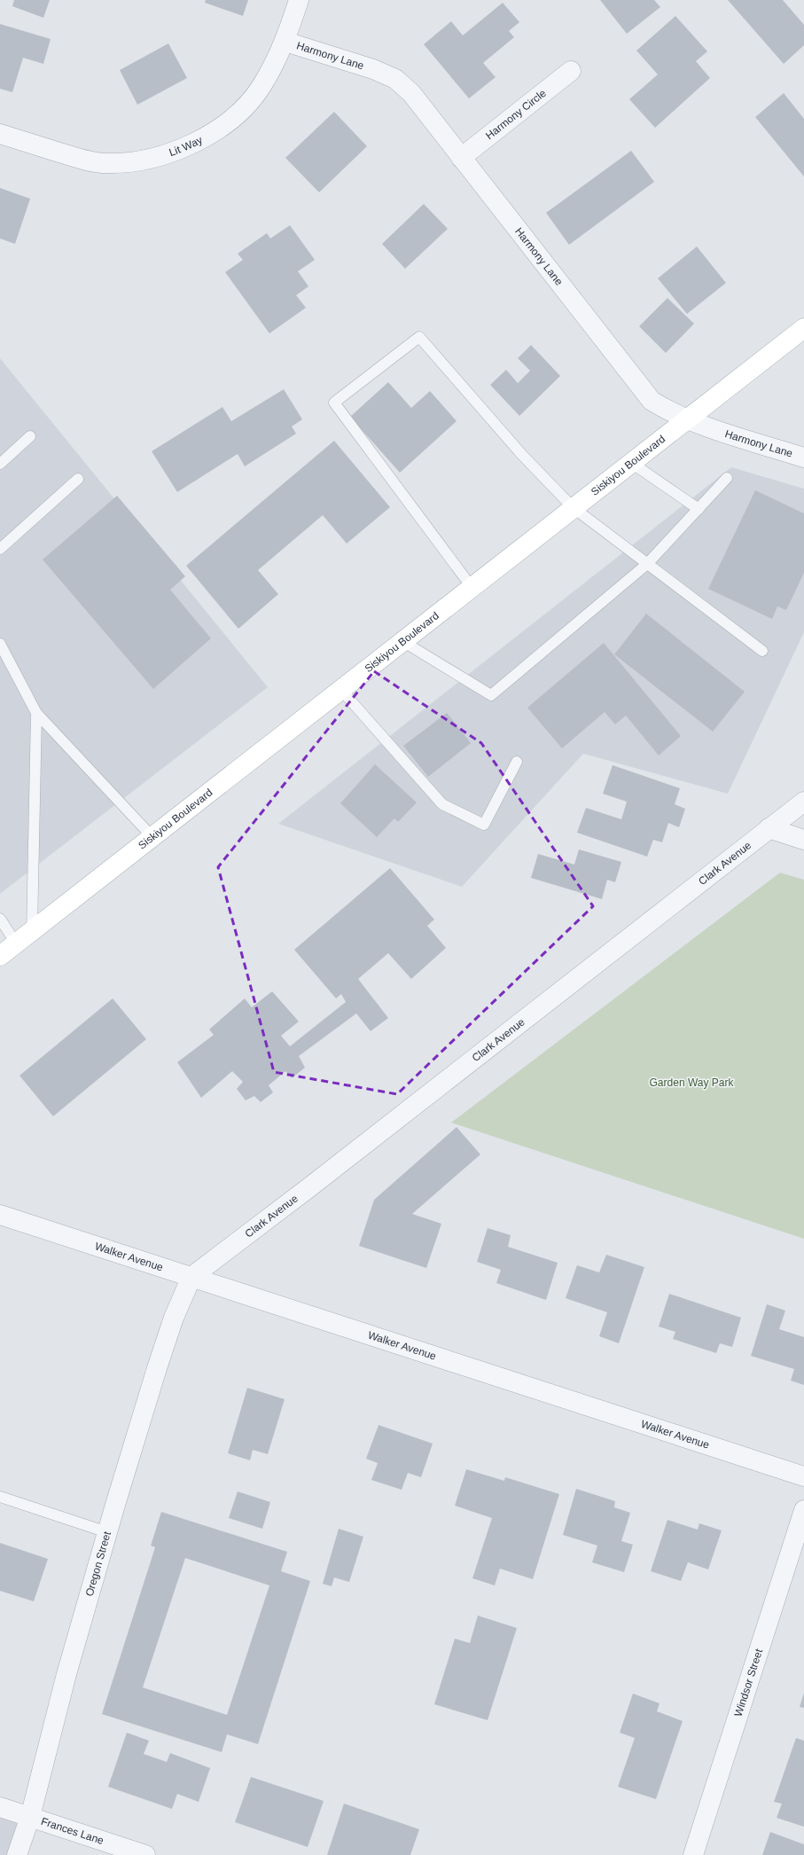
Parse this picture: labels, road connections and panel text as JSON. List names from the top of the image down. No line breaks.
{"streets":{"main road":["Siskiyou Boulevard"],"street":["Harmony Lane","Harmony Circle","Lit Way","Clark Avenue","Walker Avenue","Oregon Street","Windsor Street","Frances Lane"]},"crossings":[["Harmony Lane","Harmony Circle"],["Harmony Lane","Lit Way"],["Harmony Lane","Siskiyou Boulevard"],["Clark Avenue","Walker Avenue"],["Clark Avenue","Oregon Street"],["Walker Avenue","Oregon Street"],["Oregon Street","Frances Lane"]],"parks":["Garden Way Park"]}
